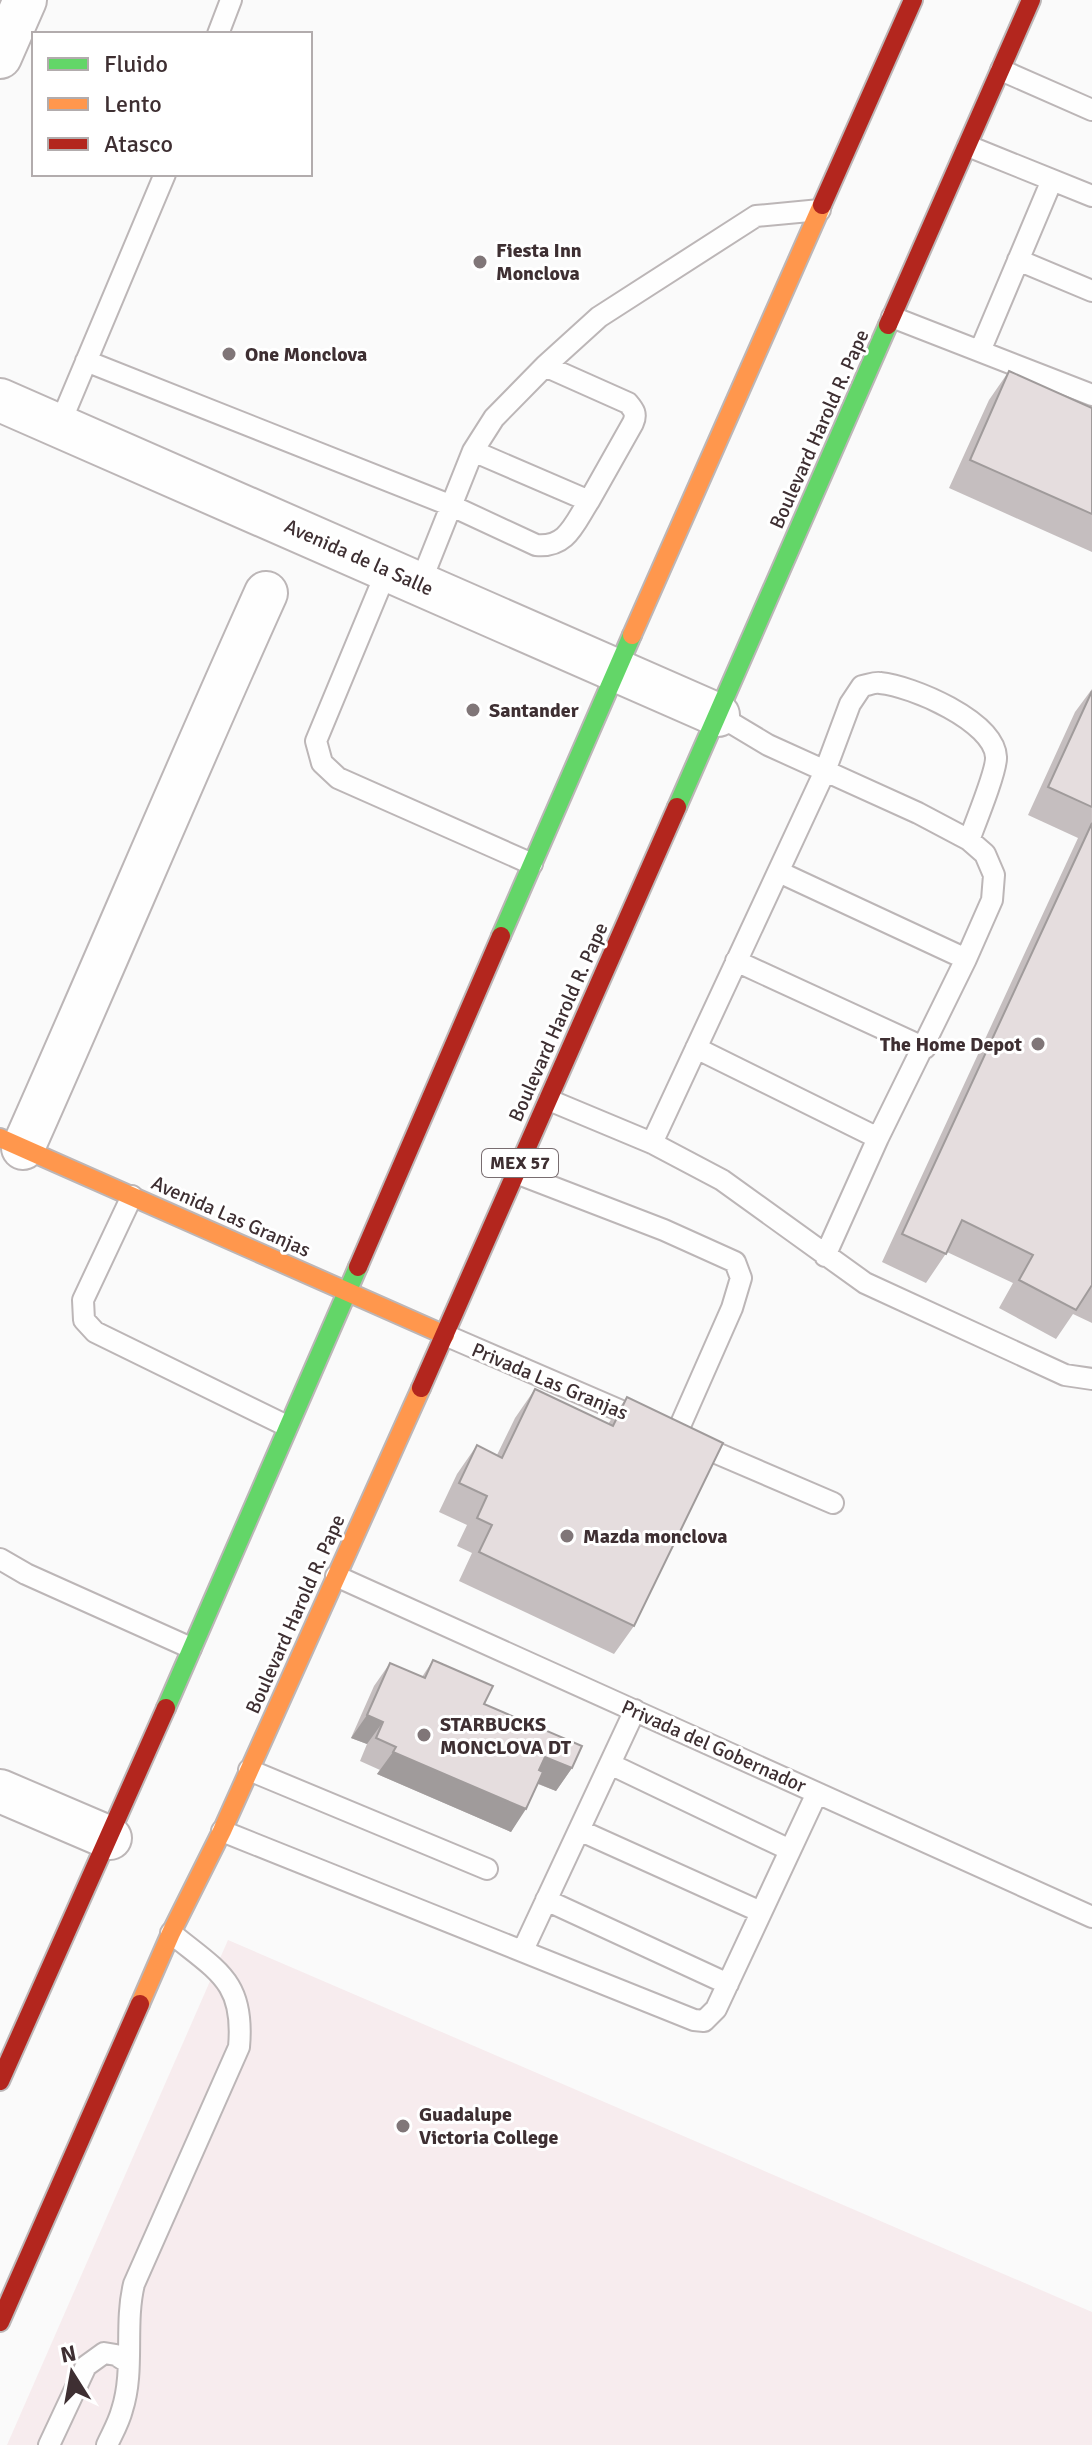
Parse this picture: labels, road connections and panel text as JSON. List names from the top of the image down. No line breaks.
{"streets":{"main road":["Boulevard Harold R. Pape","MEX 57","Avenida Las Granjas"],"street":["Avenida de la Salle"],"lane":["Privada Las Granjas","Privada del Gobernador"]},"crossings":[["Boulevard Harold R. Pape","Avenida de la Salle"],["Boulevard Harold R. Pape","Avenida Las Granjas"],["Boulevard Harold R. Pape","Privada Las Granjas"],["Boulevard Harold R. Pape","Privada del Gobernador"],["Avenida Las Granjas","Privada Las Granjas"]],"places":["Fiesta Inn Monclova","One Monclova","Santander","The Home Depot","Mazda monclova","STARBUCKS MONCLOVA DT","Guadalupe Victoria College"],"legend":["Fluido","Lento","Atasco"],"north":"top"}
